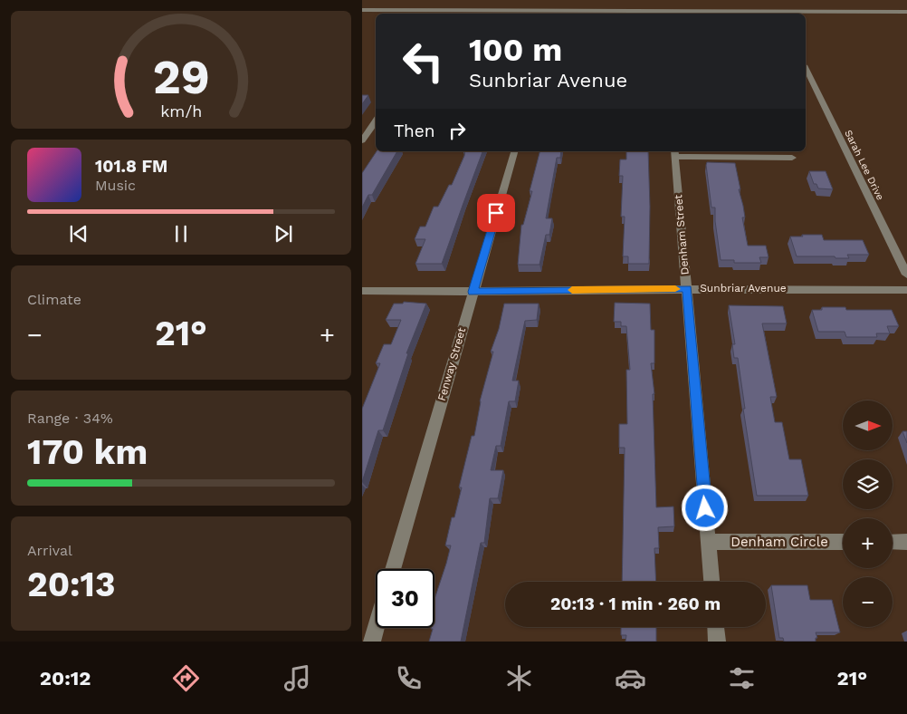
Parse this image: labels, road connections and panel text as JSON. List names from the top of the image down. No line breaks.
{"streets":{"street":["Sarah Lee Drive","Denham Street","Sunbriar Avenue","Fenway Street","Denham Circle"]},"crossings":[["Denham Street","Sunbriar Avenue"],["Denham Street","Denham Circle"],["Sunbriar Avenue","Fenway Street"]],"north":"right","page":{"turn":["100 m","Sunbriar Avenue"],"then":"Then","song":["101.8 FM","Music"],"tile":["Climate",["Range · 34%","170 km"],["Arrival","20:13"]],"heat":["−","21°","+"],"map_buttons":["+","−"],"limit":"30","trip":"20:13 · 1 min · 260 m","tabs":["20:12","21°"],"gauge":["29","km/h"]}}
